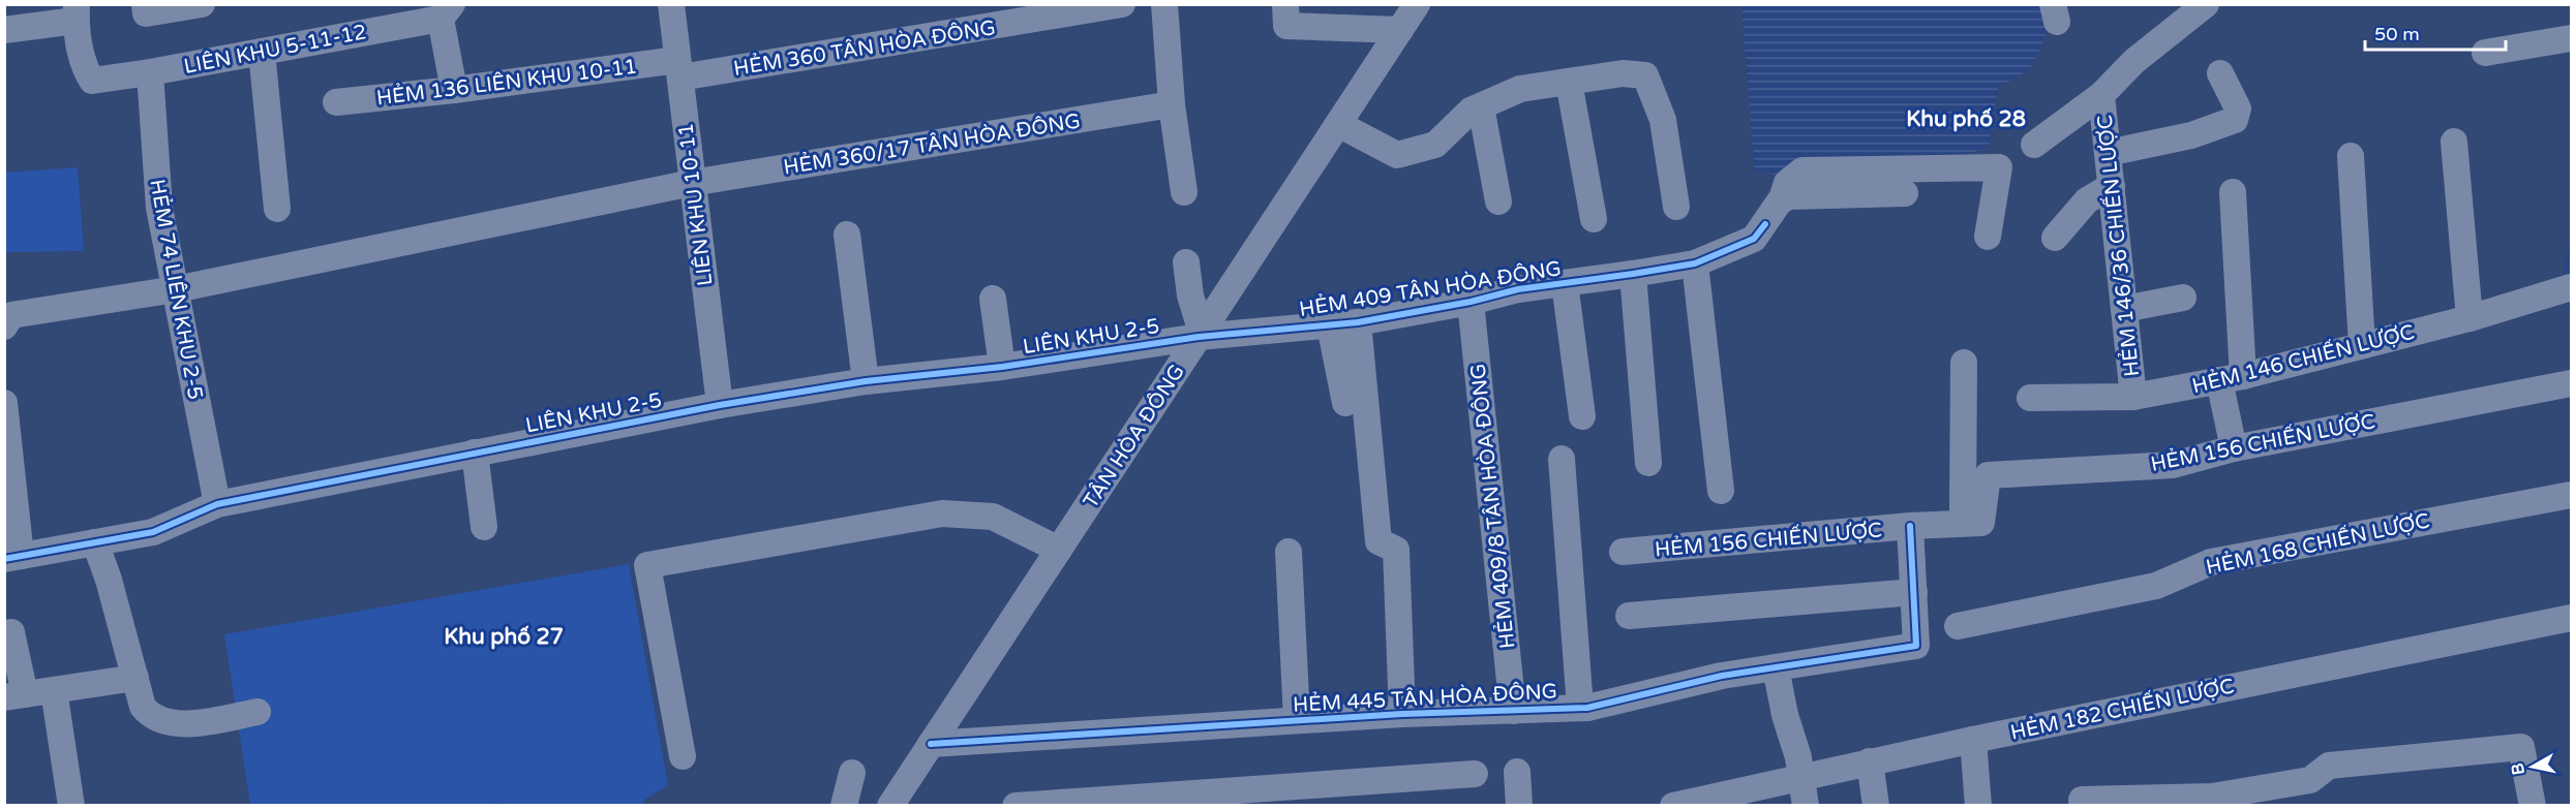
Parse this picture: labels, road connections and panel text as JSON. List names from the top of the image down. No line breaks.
{"streets":{"street":["HẺM 360 TÂN HÒA ĐÔNG","LIÊN KHU 5-11-12","HẺM 136 LIÊN KHU 10-11","HẺM 360/17 TÂN HÒA ĐÔNG","LIÊN KHU 10-11","HẺM 146/36 CHIẾN LƯỢC","HẺM 409 TÂN HÒA ĐÔNG","HẺM 74 LIÊN KHU 2-5","LIÊN KHU 2-5","HẺM 146 CHIẾN LƯỢC","TÂN HÒA ĐÔNG","HẺM 156 CHIẾN LƯỢC","HẺM 409/8 TÂN HÒA ĐÔNG","HẺM 168 CHIẾN LƯỢC","HẺM 445 TÂN HÒA ĐÔNG","HẺM 182 CHIẾN LƯỢC"]},"crossings":[["HẺM 360 TÂN HÒA ĐÔNG","HẺM 136 LIÊN KHU 10-11"],["HẺM 360 TÂN HÒA ĐÔNG","LIÊN KHU 10-11"],["LIÊN KHU 5-11-12","HẺM 74 LIÊN KHU 2-5"],["HẺM 136 LIÊN KHU 10-11","LIÊN KHU 10-11"],["HẺM 360/17 TÂN HÒA ĐÔNG","LIÊN KHU 10-11"],["HẺM 360/17 TÂN HÒA ĐÔNG","HẺM 74 LIÊN KHU 2-5"],["LIÊN KHU 10-11","LIÊN KHU 2-5"],["HẺM 146/36 CHIẾN LƯỢC","HẺM 146 CHIẾN LƯỢC"],["HẺM 409 TÂN HÒA ĐÔNG","LIÊN KHU 2-5"],["HẺM 409 TÂN HÒA ĐÔNG","TÂN HÒA ĐÔNG"],["HẺM 409 TÂN HÒA ĐÔNG","HẺM 409/8 TÂN HÒA ĐÔNG"],["HẺM 74 LIÊN KHU 2-5","LIÊN KHU 2-5"],["LIÊN KHU 2-5","TÂN HÒA ĐÔNG"],["TÂN HÒA ĐÔNG","HẺM 445 TÂN HÒA ĐÔNG"],["HẺM 409/8 TÂN HÒA ĐÔNG","HẺM 445 TÂN HÒA ĐÔNG"]],"districts":["Khu phố 28","Khu phố 27"],"scale_bar":"50 m","north":"left"}
